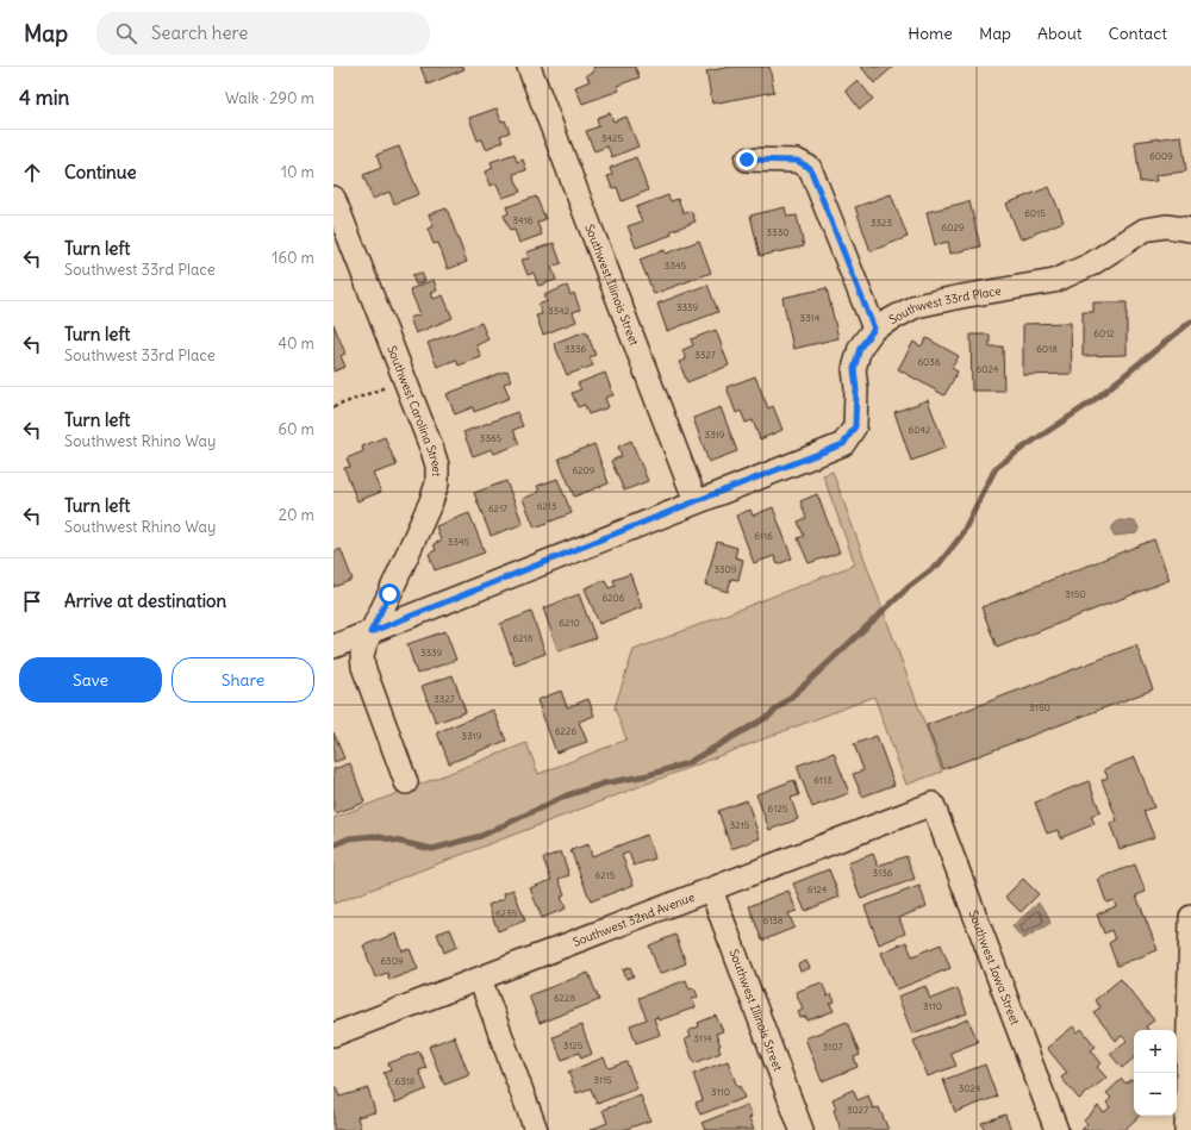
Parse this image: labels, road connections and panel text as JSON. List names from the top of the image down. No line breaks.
{"streets":{"street":["Southwest Illinois Street","Southwest 33rd Place","Southwest Carolina Street","Southwest 32nd Avenue","Southwest Iowa Street"]},"crossings":[["Southwest Illinois Street","Southwest 33rd Place"],["Southwest Illinois Street","Southwest 32nd Avenue"],["Southwest 33rd Place","Southwest Carolina Street"],["Southwest 32nd Avenue","Southwest Iowa Street"]],"house_numbers":["3425","6009","6015","3416","3323","6029","3330","3345","3339","3342","3314","6012","3336","6018","3327","6036","6024","6042","3319","3365","6209","6213","6217","6116","3345","3309","3150","6206","6210","6218","3339","3327","3150","6226","3319","6113","6125","3215","3136","6215","6124","6235","6138","6309","6228","3110","3114","3125","3107","3115","6318","3024","3110","3027"],"page":{"header":"Map","search":"Search here","nav":["Home","Map","About","Contact"],"heading":["4 min","Walk · 290 m"],"list":[["Continue","10 m"],["Turn left","Southwest 33rd Place","160 m"],["Turn left","Southwest 33rd Place","40 m"],["Turn left","Southwest Rhino Way","60 m"],["Turn left","Southwest Rhino Way","20 m"],"Arrive at destination"],"buttons":["Save","Share"],"map_buttons":["+","−"]}}
